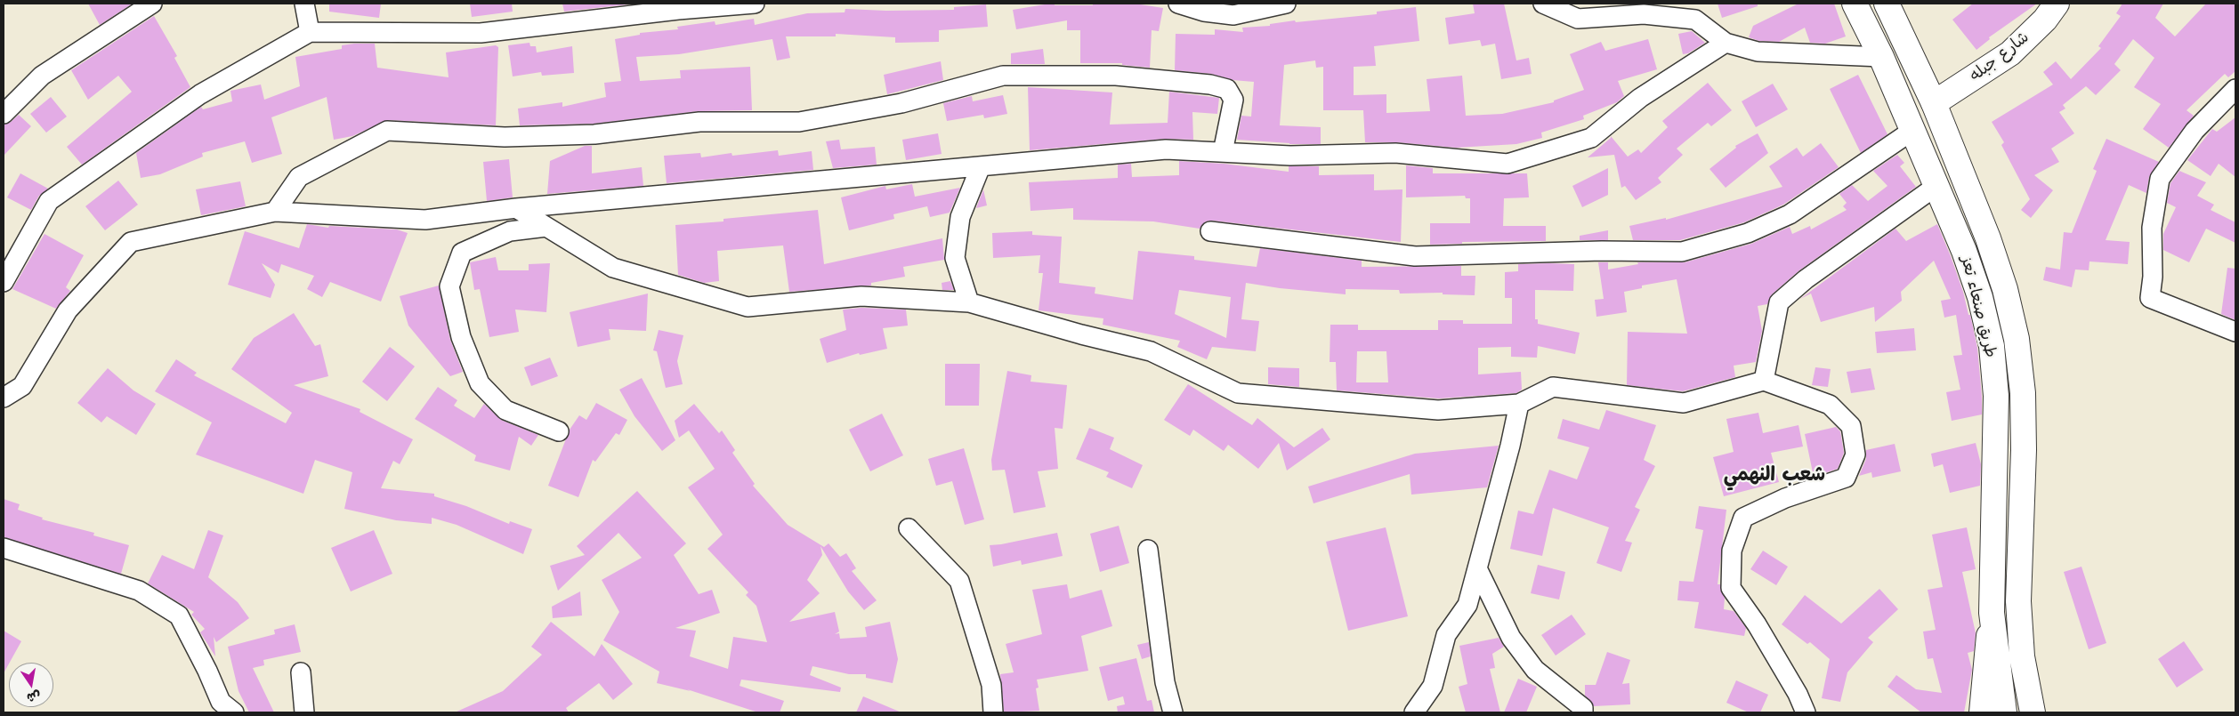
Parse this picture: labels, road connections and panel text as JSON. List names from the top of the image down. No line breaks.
{"streets":{"main road":["شارع جبله","طريق صنعاء تعز"]},"crossings":[["شارع جبله","طريق صنعاء تعز"]],"districts":["شعب النهمي"],"north":"bottom"}
